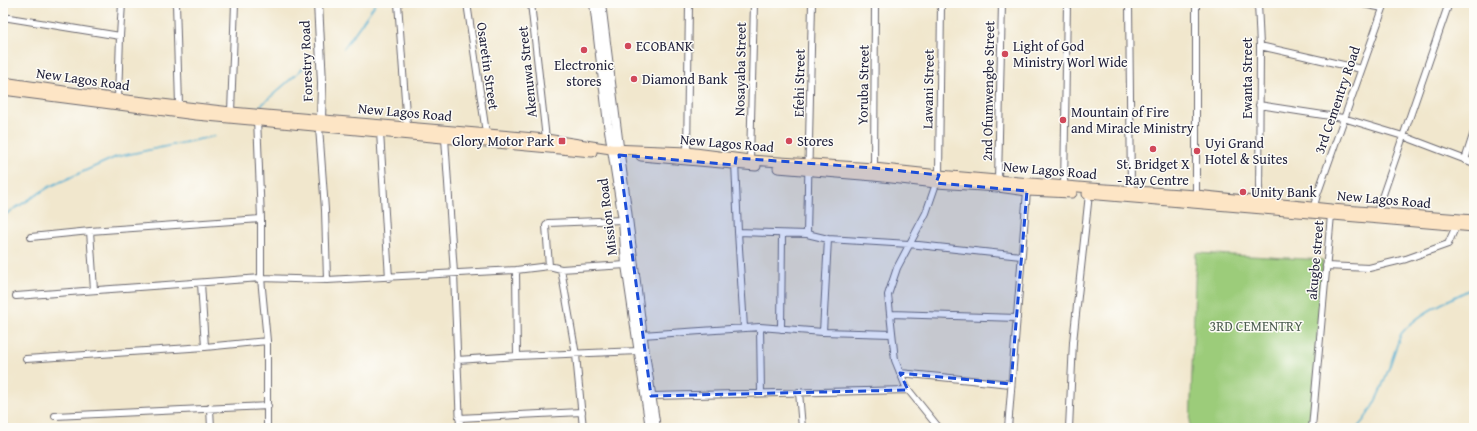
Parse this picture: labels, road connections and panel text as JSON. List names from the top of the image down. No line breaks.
{"streets":{"main road":["New Lagos Road"],"street":["Forestry Road","Osaretin Street","Nosayaba Street","Akenuwa Street","Ewanta Street","Efehi Street","Yoruba Street","Lawani Street","2nd Ofumwengbe Street","3rd Cementry Road","Mission Road","akugbe street"]},"crossings":[["Forestry Road","New Lagos Road"],["Osaretin Street","New Lagos Road"],["Nosayaba Street","New Lagos Road"],["Akenuwa Street","New Lagos Road"],["Ewanta Street","New Lagos Road"],["New Lagos Road","Efehi Street"],["New Lagos Road","Yoruba Street"],["New Lagos Road","Lawani Street"],["New Lagos Road","2nd Ofumwengbe Street"],["New Lagos Road","3rd Cementry Road"],["New Lagos Road","Mission Road"],["New Lagos Road","akugbe street"]],"parks":["3RD CEMENTRY"],"places":{"other":["ECOBANK","Electronic stores","Light of God Ministry Worl Wide","Diamond Bank","Mountain of Fire and Miracle Ministry","Stores","St. Bridget X - Ray Centre","Uyi Grand Hotel & Suites","Unity Bank"],"transit":["Glory Motor Park"]}}
